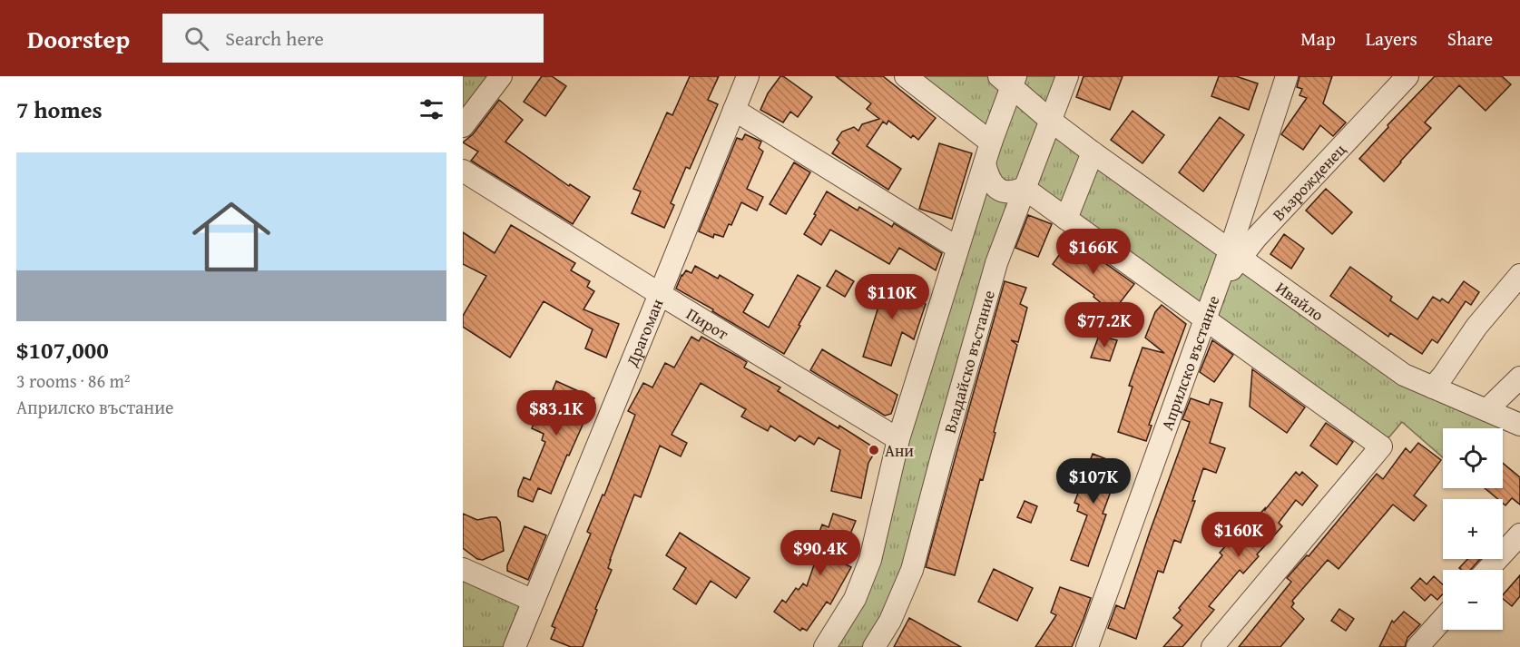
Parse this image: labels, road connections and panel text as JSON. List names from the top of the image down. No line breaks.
{"streets":{"street":["Възрожденец","Ивайло","Пирот","Драгоман","Владайско въстание","Априлско въстание"]},"crossings":[["Възрожденец","Ивайло"],["Възрожденец","Априлско въстание"],["Ивайло","Владайско въстание"],["Ивайло","Априлско въстание"],["Пирот","Драгоман"]],"places":["Ани"],"page":{"header":"Doorstep","search":"Search here","nav":["Map","Layers","Share"],"heading":"7 homes","list":[{"name":"$107,000","note":"3 rooms · 86 m² · Априлско въстание"}],"price":["$166K","$110K","$77.2K","$83.1K","$107K","$160K","$90.4K"],"map_buttons":["+","−"]}}
